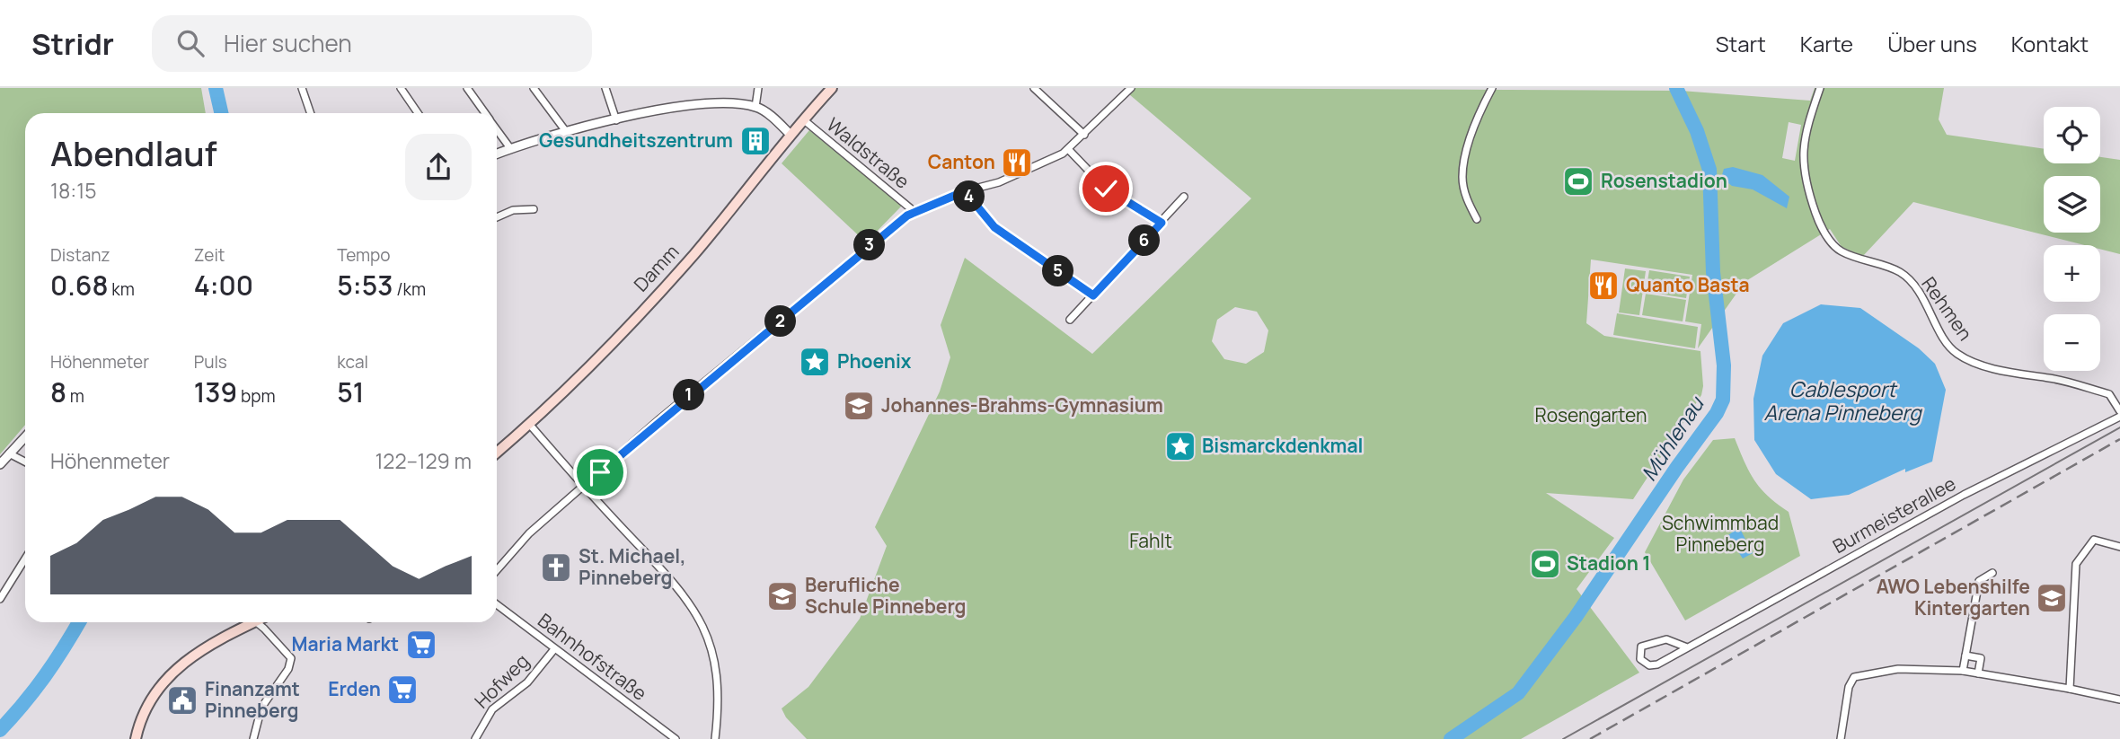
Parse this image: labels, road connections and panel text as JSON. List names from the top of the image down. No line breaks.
{"streets":{"main road":["Damm"],"street":["Waldstraße","Rehmen","Burmeisterallee","Bahnhofstraße","Hofweg"]},"crossings":[["Waldstraße","Damm"],["Bahnhofstraße","Hofweg"]],"water":["Cablesport Arena Pinneberg","Mühlenau"],"parks":["Rosengarten","Schwimmbad Pinneberg","Fahlt"],"places":{"building":["Gesundheitszentrum"],"restaurant":["Canton","Quanto Basta"],"sports":["Rosenstadion","Stadion 1"],"place":["Phoenix","Bismarckdenkmal"],"school or university":["Johannes-Brahms-Gymnasium","Berufliche Schule Pinneberg","AWO Lebenshilfe Kintergarten"],"church":["St. Michael, Pinneberg"],"supermarket":["Maria Markt","Erden"],"public building":["Finanzamt Pinneberg"]},"page":{"header":"Stridr","search":"Hier suchen","nav":["Start","Karte","Über uns","Kontakt"],"map_buttons":["+","−"],"heading":["Abendlauf","18:15"],"pins":["4","6","3","5","2","1"],"stats":[["Distanz","0.68 km"],["Zeit","4:00"],["Tempo","5:53 /km"],["Höhenmeter","8 m"],["Puls","139 bpm"],["kcal","51"]],"chart":["Höhenmeter","122–129 m"]}}
